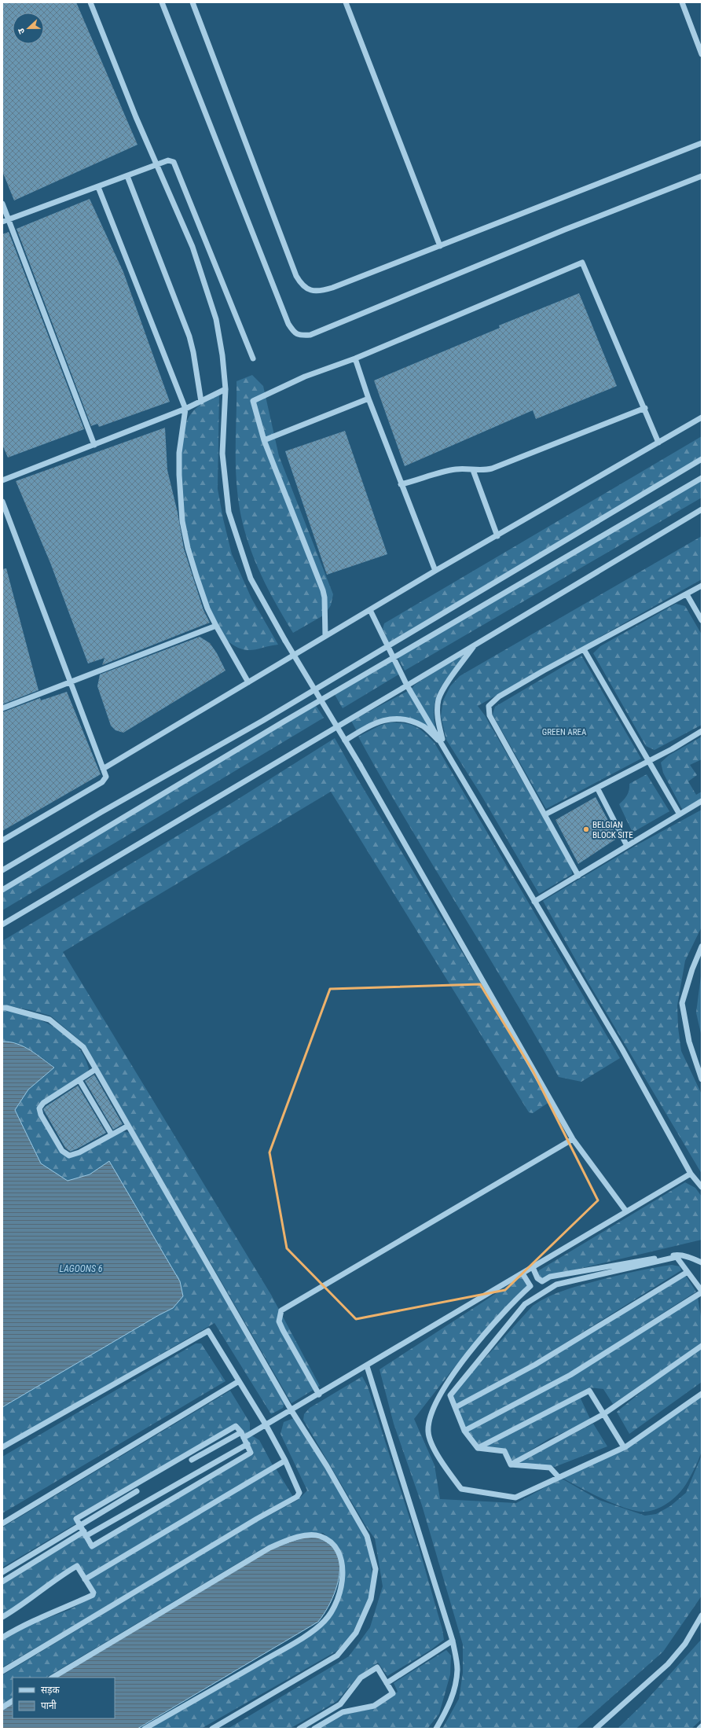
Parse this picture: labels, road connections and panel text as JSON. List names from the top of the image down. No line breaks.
{"water":["LAGOONS 6"],"parks":["GREEN AREA"],"places":["BELGIAN BLOCK SITE"],"legend":["सड़क","पानी"],"north":"left"}
